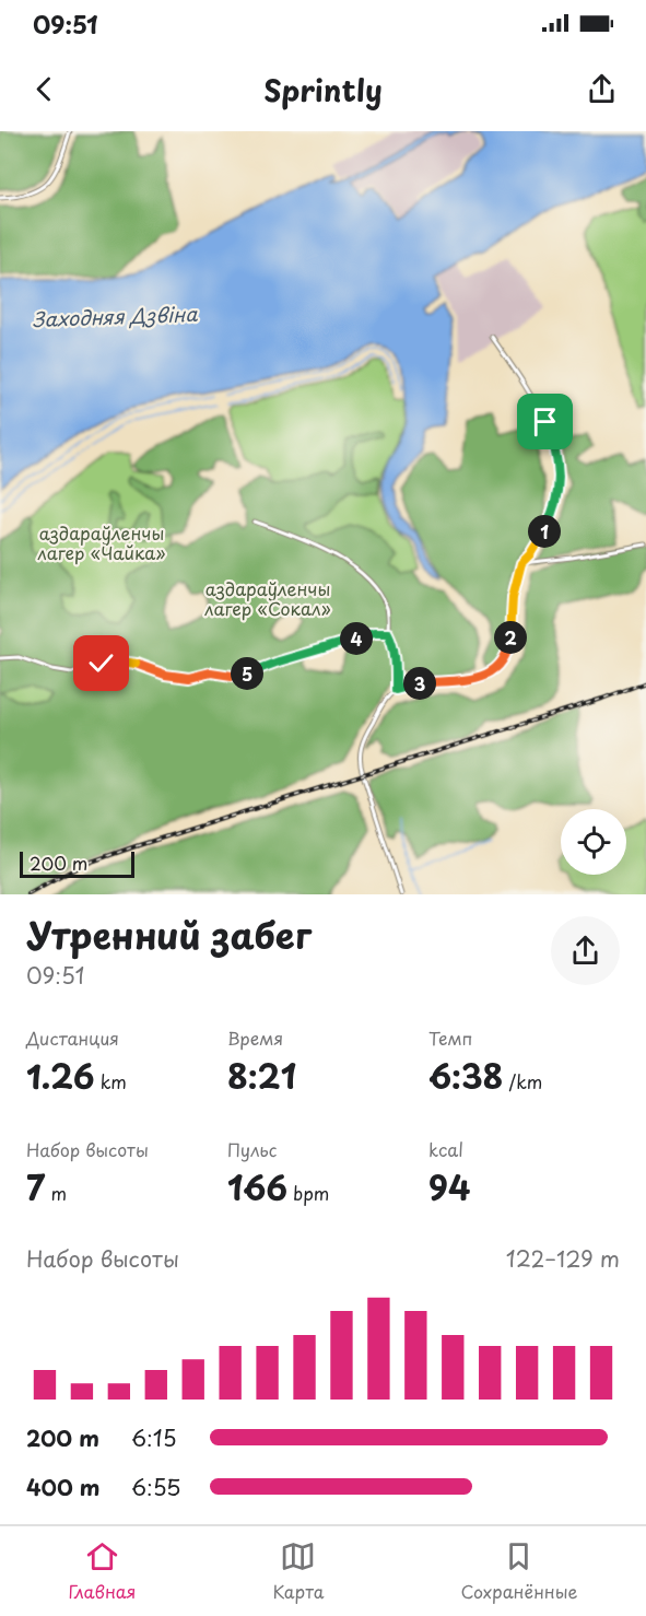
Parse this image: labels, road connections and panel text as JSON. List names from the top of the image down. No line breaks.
{"water":["Заходняя Дзвіна"],"parks":["аздараўленчы лагер «Чайка»","аздараўленчы лагер «Сокал»"],"scale_bar":"200 m","page":{"status":"09:51","header":"Sprintly","pins":["1","2","4","5","3"],"scale":"200 m","heading":["Утренний забег","09:51"],"stats":[["Дистанция","1.26 km"],["Время","8:21"],["Темп","6:38 /km"],["Набор высоты","7 m"],["Пульс","166 bpm"],["kcal","94"]],"chart":["Набор высоты","122–129 m"],"list":[{"name":"200 m","note":"6:15"},{"name":"400 m","note":"6:55"}],"tabs":["Главная","Карта","Сохранённые"]}}
